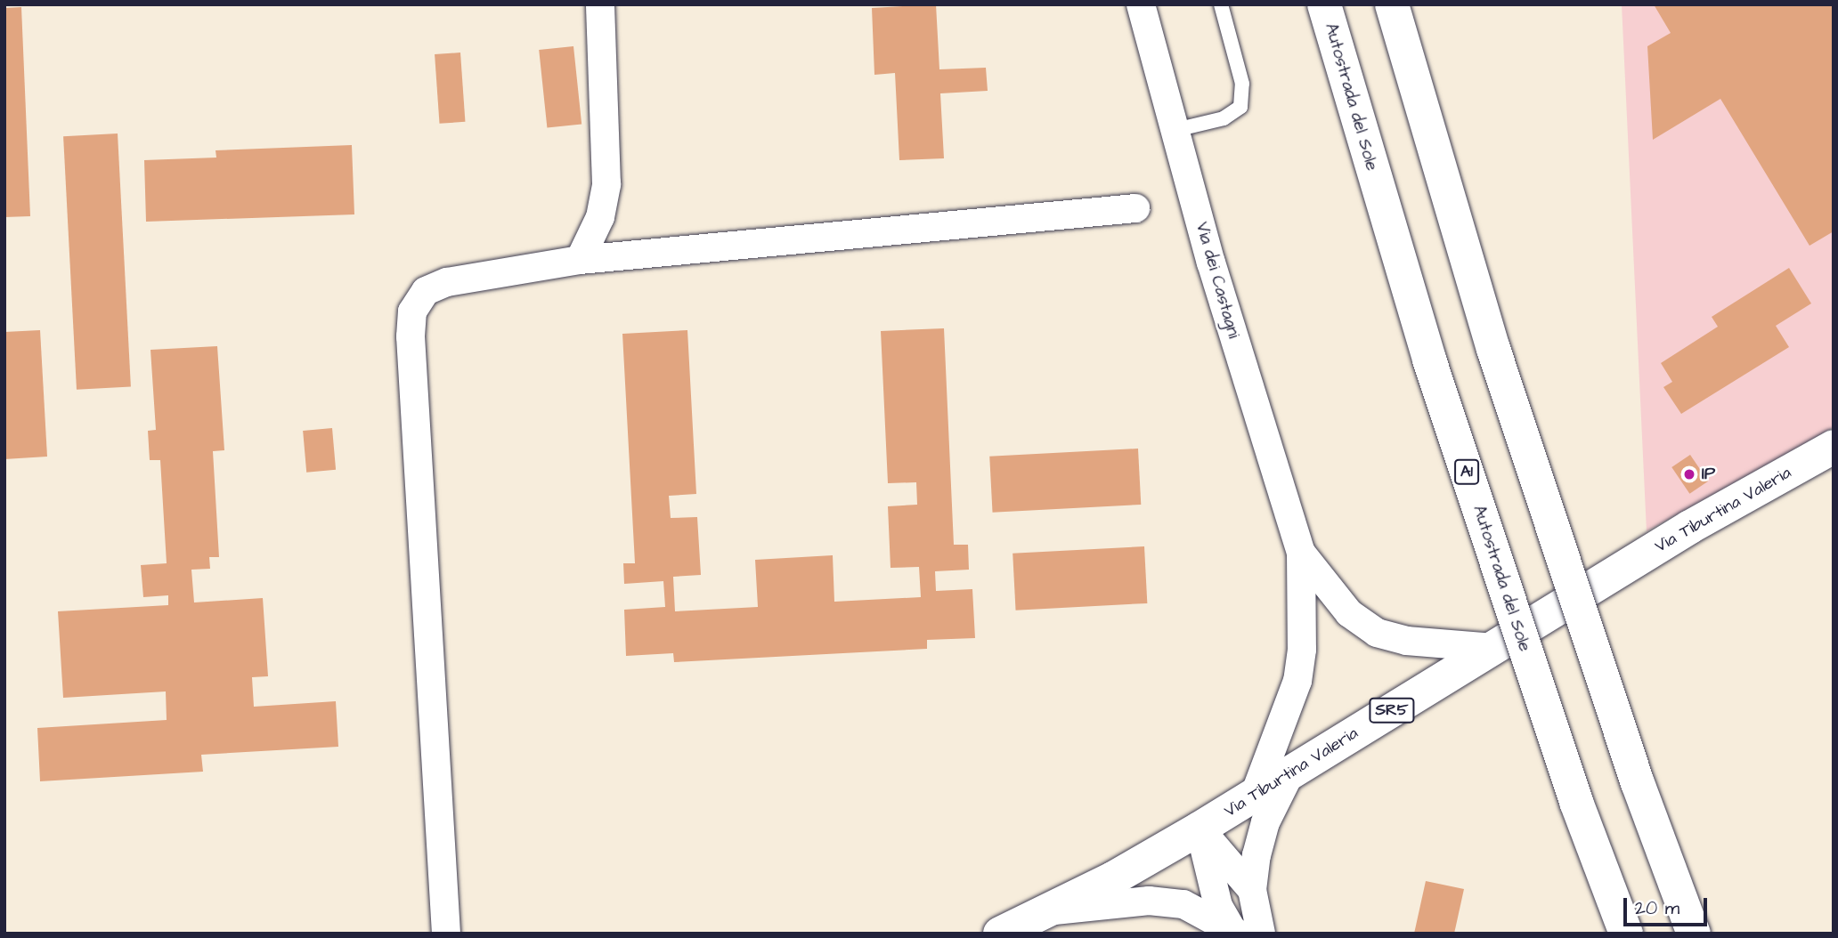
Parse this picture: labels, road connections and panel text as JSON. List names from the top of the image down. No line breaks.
{"streets":{"main road":["Autostrada del Sole","A1","Via Tiburtina Valeria","SR5"],"street":["Via dei Castagni"]},"places":["IP"],"scale_bar":"20 m"}
